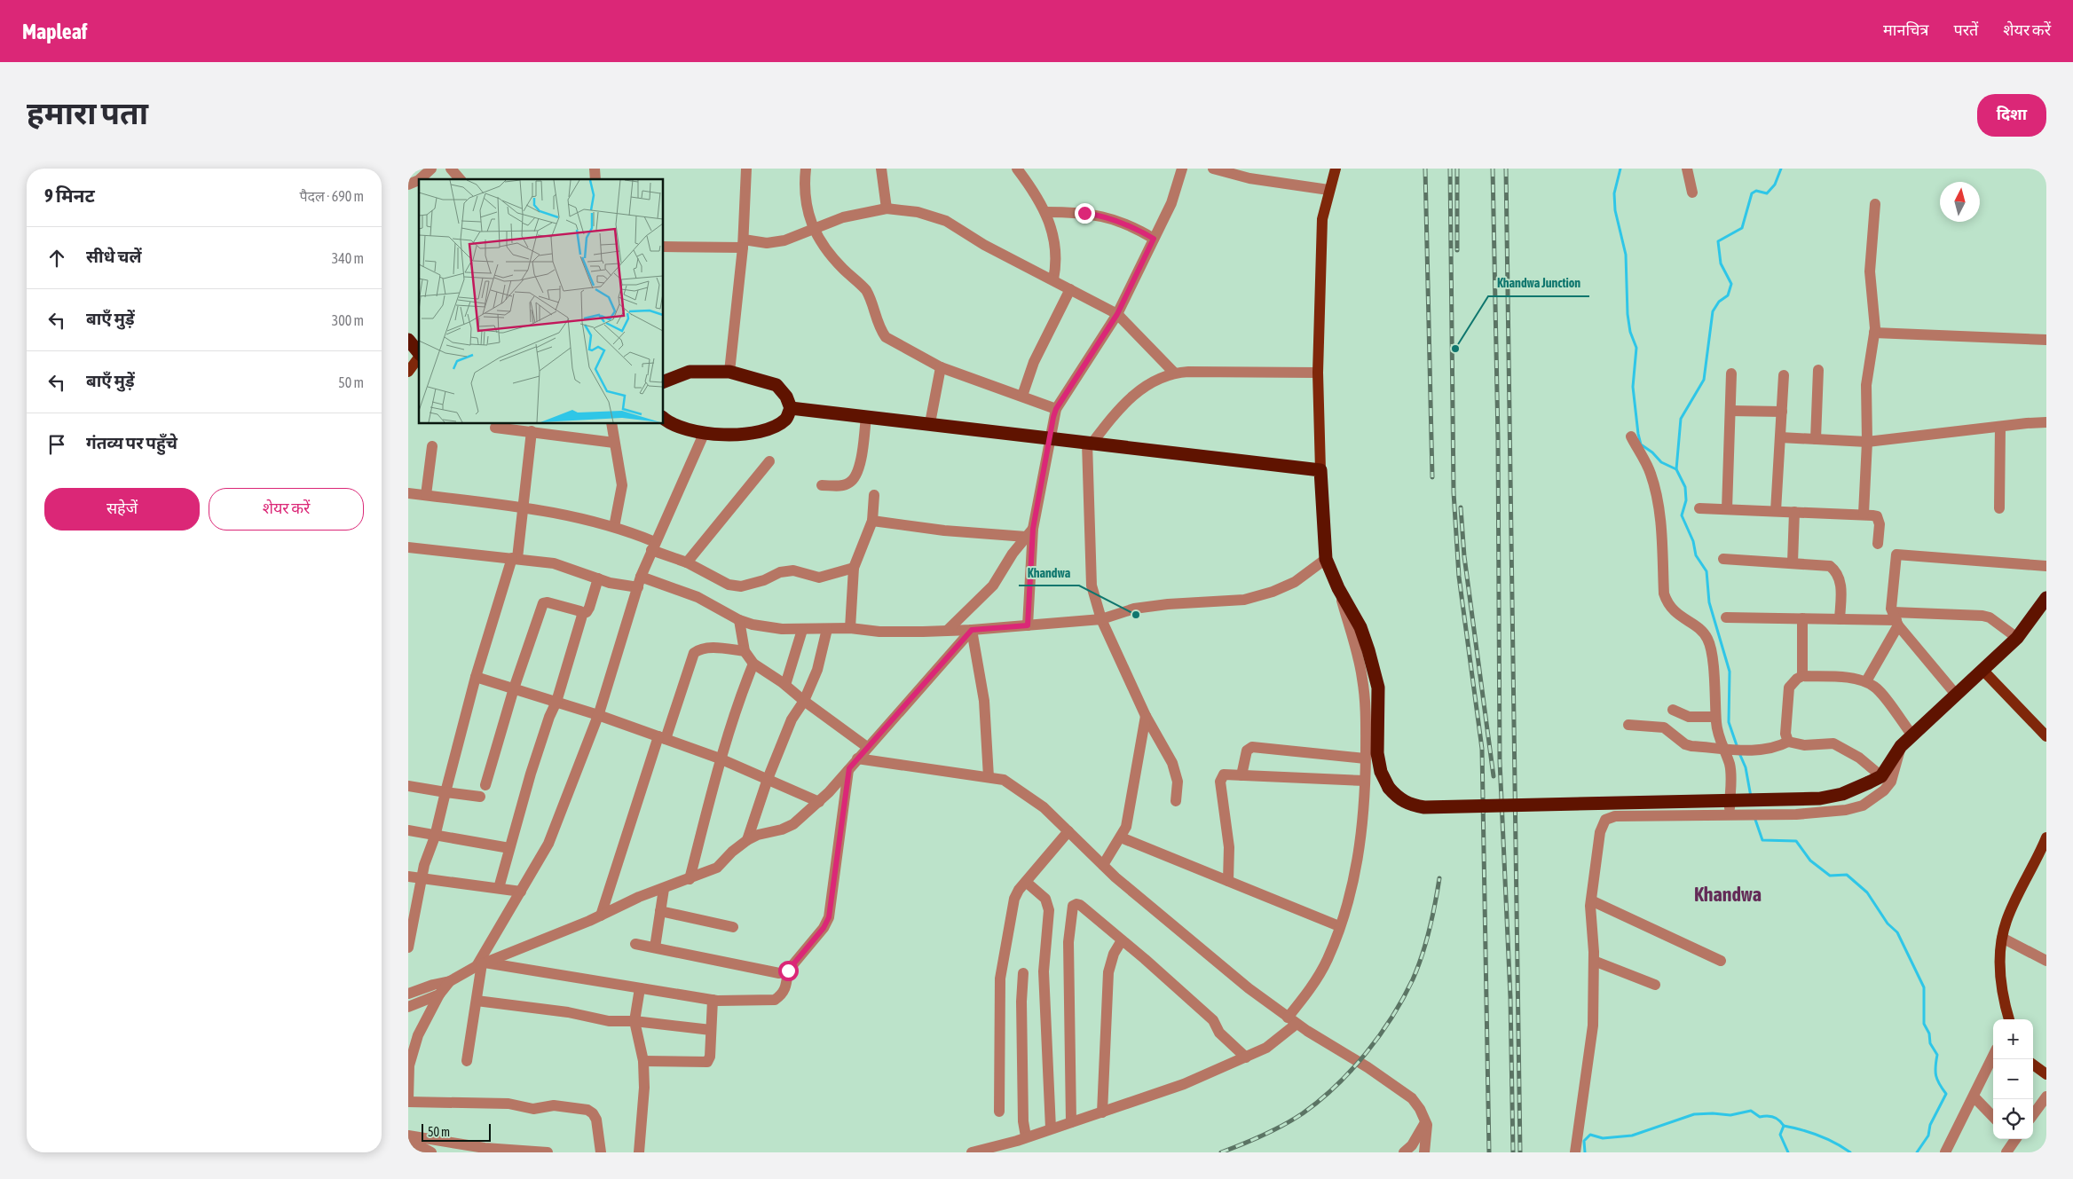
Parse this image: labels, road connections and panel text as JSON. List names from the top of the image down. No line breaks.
{"districts":["Khandwa"],"places":["Khandwa Junction","Khandwa"],"scale_bar":"50 m","north":"top","page":{"header":"Mapleaf","nav":["मानचित्र","परतें","शेयर करें"],"buttons":["दिशा",["सहेजें","शेयर करें"]],"title":"हमारा पता","heading":["9 मिनट","पैदल · 690 m"],"list":[["सीधे चलें","340 m"],["बाएँ मुड़ें","300 m"],["बाएँ मुड़ें","50 m"],"गंतव्य पर पहुँचे"],"map_buttons":["+","−"],"scale":"50 m"}}
